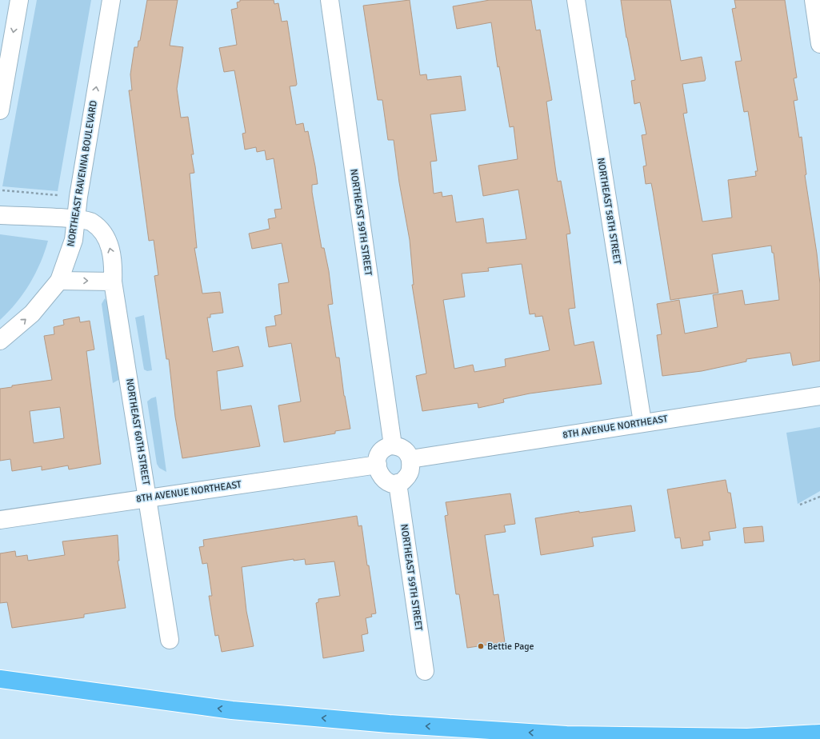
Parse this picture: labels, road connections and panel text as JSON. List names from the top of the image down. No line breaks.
{"streets":{"street":["NORTHEAST RAVENNA BOULEVARD","NORTHEAST 58TH STREET","NORTHEAST 59TH STREET","8TH AVENUE NORTHEAST","NORTHEAST 60TH STREET"]},"crossings":[["NORTHEAST RAVENNA BOULEVARD","NORTHEAST 60TH STREET"],["NORTHEAST 58TH STREET","8TH AVENUE NORTHEAST"],["NORTHEAST 59TH STREET","8TH AVENUE NORTHEAST"],["8TH AVENUE NORTHEAST","NORTHEAST 60TH STREET"]],"places":["Bettie Page"]}
